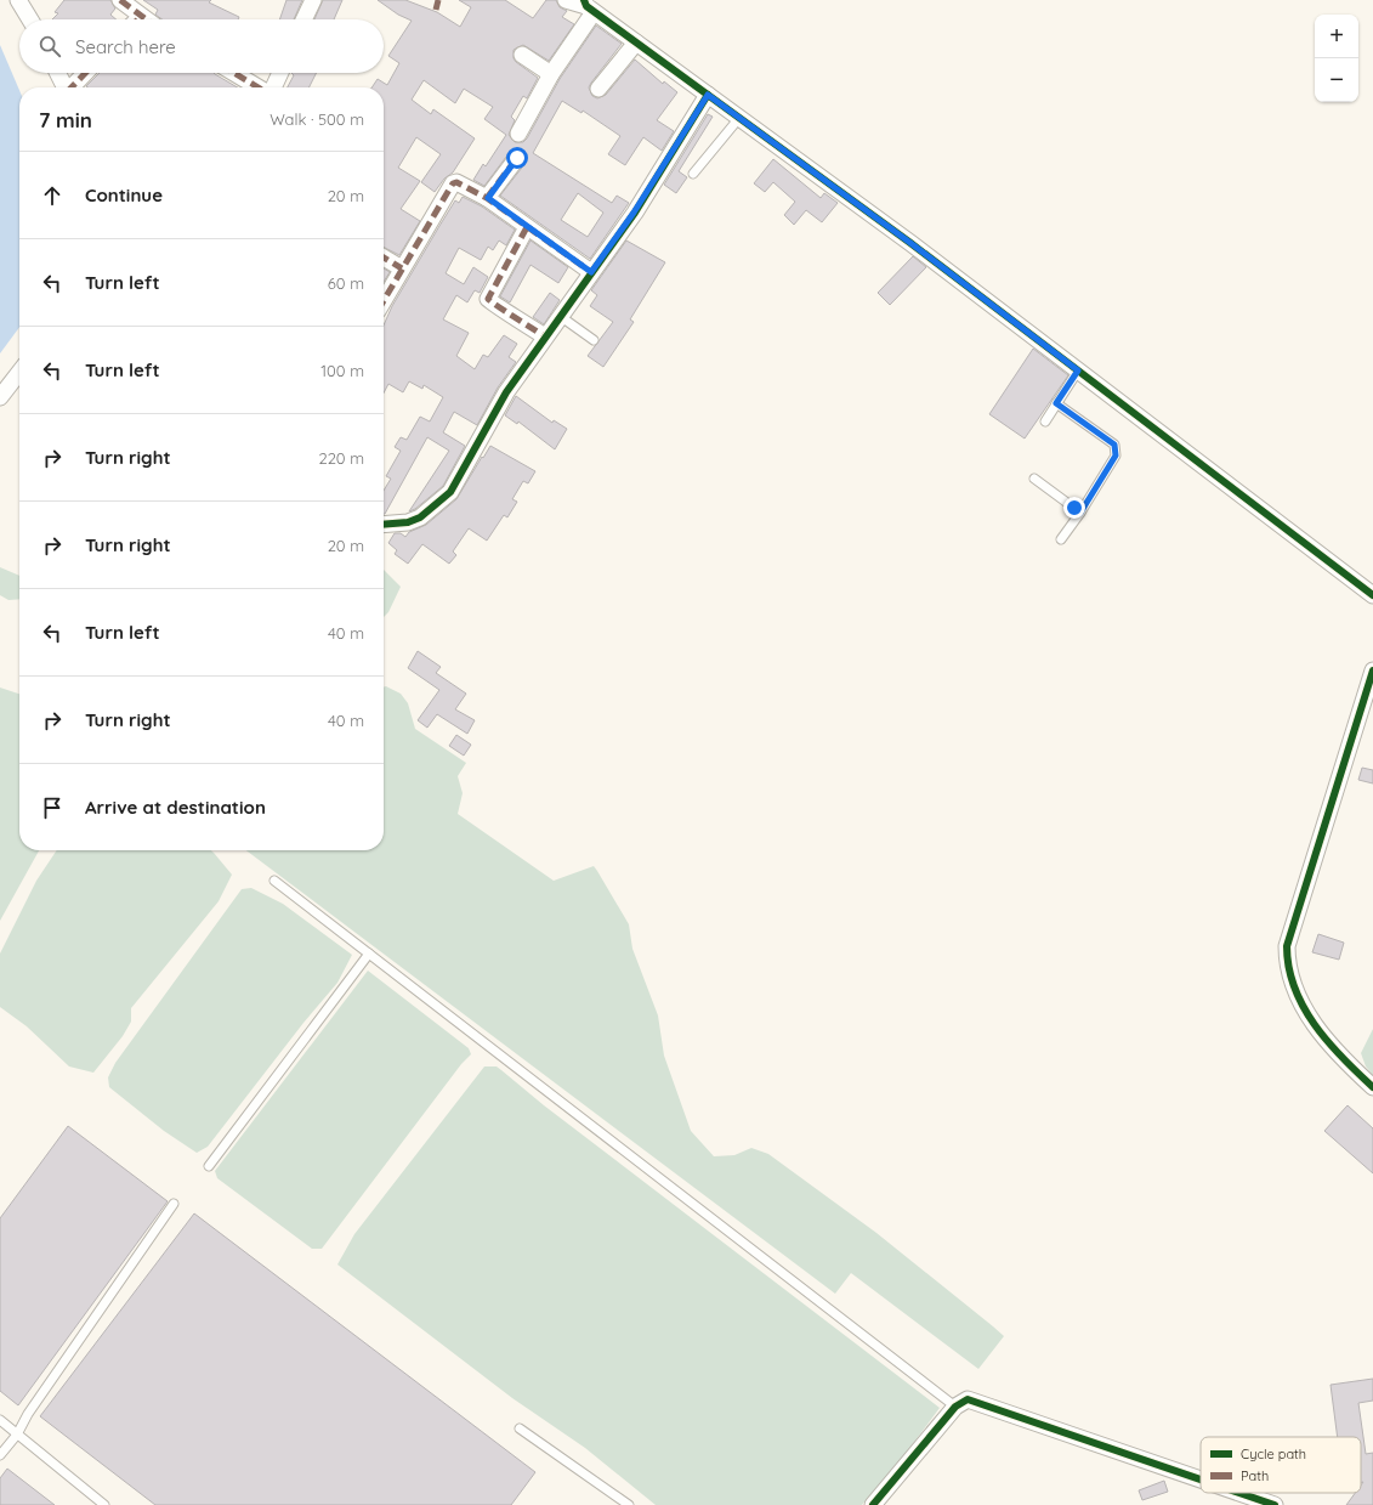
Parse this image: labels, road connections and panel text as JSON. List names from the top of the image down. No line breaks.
{"legend":["Cycle path","Path"],"page":{"map_buttons":["+","−"],"search":"Search here","heading":["7 min","Walk · 500 m"],"list":[["Continue","20 m"],["Turn left","60 m"],["Turn left","100 m"],["Turn right","220 m"],["Turn right","20 m"],["Turn left","40 m"],["Turn right","40 m"],"Arrive at destination"]}}
